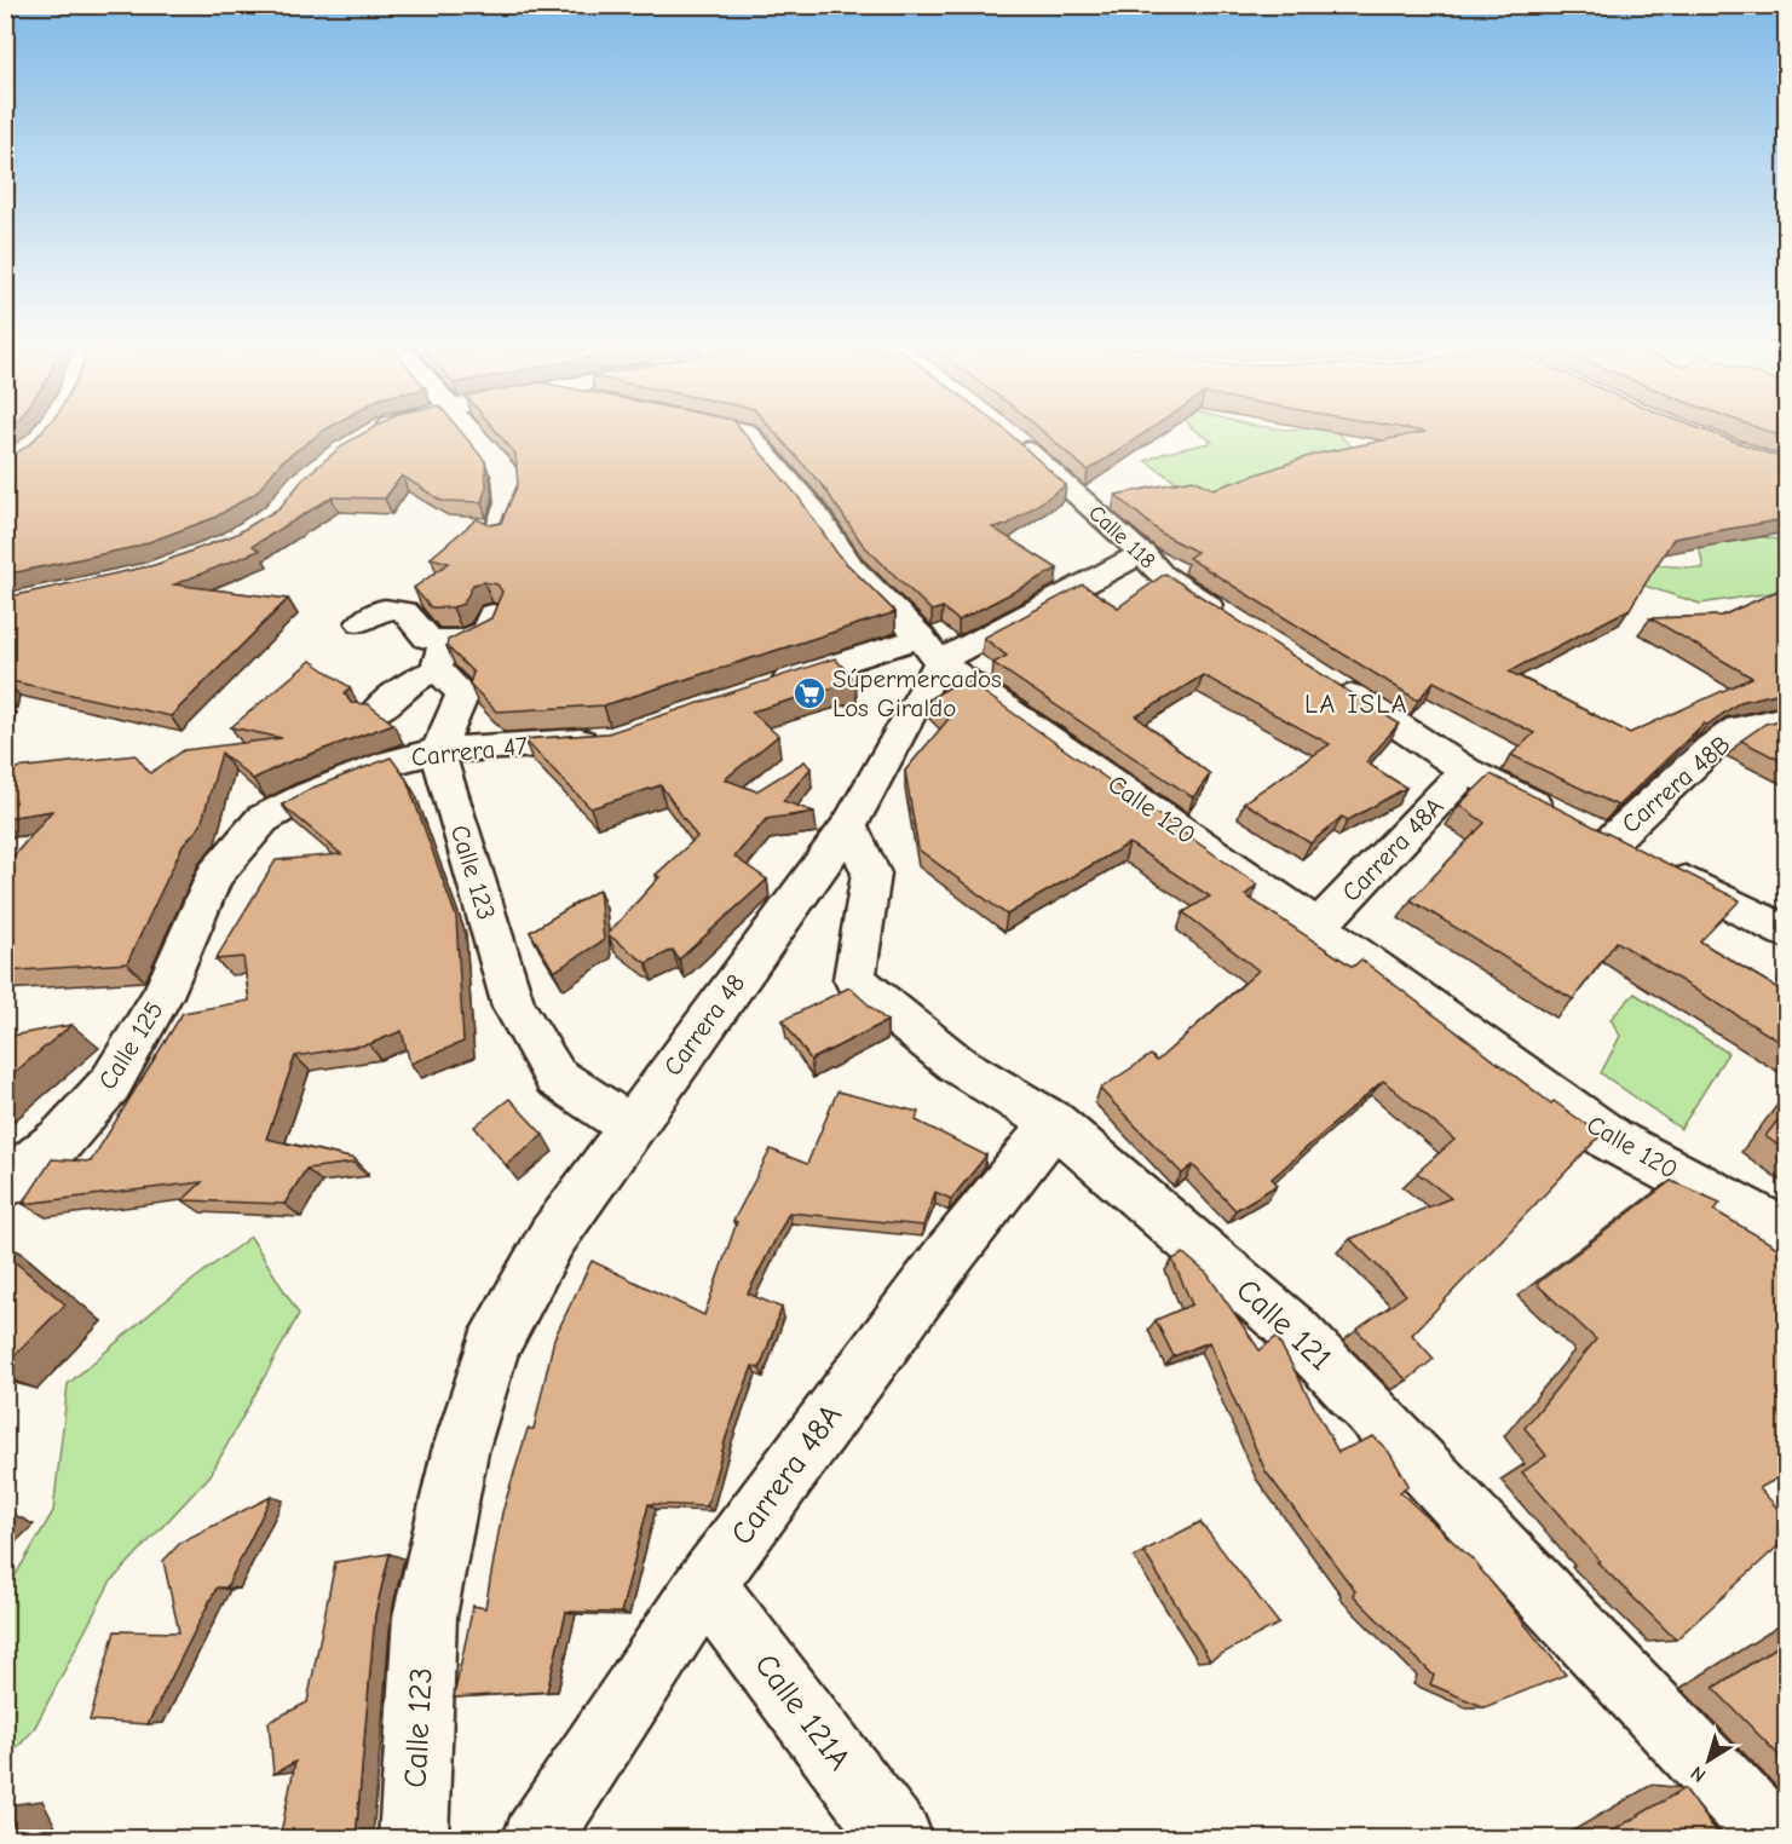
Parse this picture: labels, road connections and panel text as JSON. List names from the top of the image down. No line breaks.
{"streets":{"street":["Calle 118","Carrera 47","Carrera 48B","Calle 120","Carrera 48A","Calle 123","Carrera 48","Calle 125","Calle 121","Calle 121A"]},"crossings":[["Carrera 47","Calle 123"],["Carrera 47","Calle 125"],["Calle 120","Carrera 48A"],["Calle 120","Carrera 48"],["Carrera 48A","Calle 121"],["Carrera 48A","Calle 121A"],["Calle 123","Carrera 48"],["Carrera 48","Calle 121"]],"districts":["LA ISLA"],"places":{"supermarket":["Súpermercados Los Giraldo"]},"north":"bottom left"}
